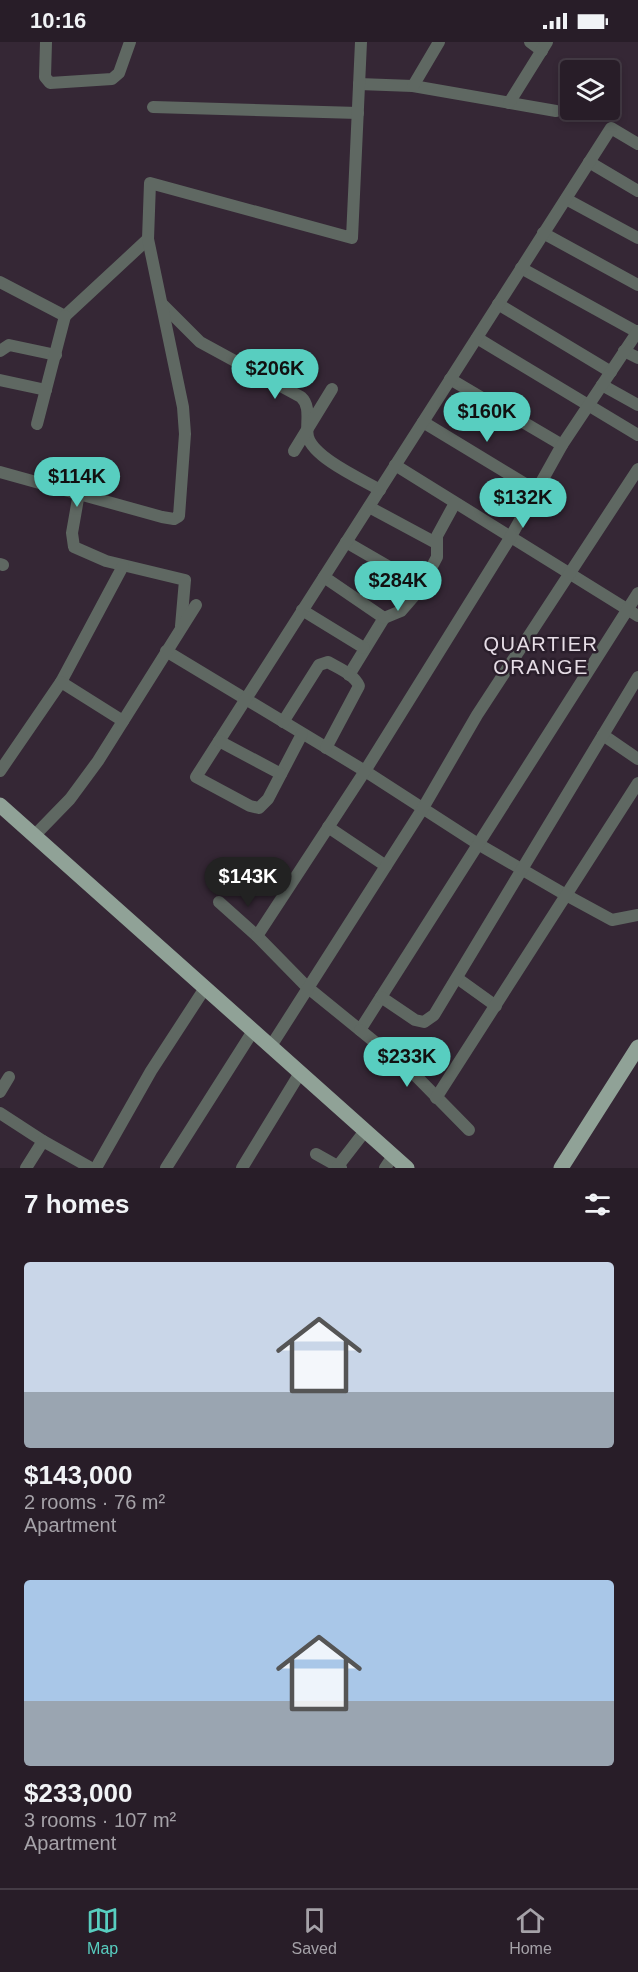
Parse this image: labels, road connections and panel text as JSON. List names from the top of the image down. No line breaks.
{"districts":["QUARTIER ORANGE"],"page":{"status":"10:16","price":["$206K","$160K","$114K","$132K","$284K","$143K","$233K"],"heading":"7 homes","list":[{"name":"$143,000","note":"2 rooms · 76 m² · Apartment"},{"name":"$233,000","note":"3 rooms · 107 m² · Apartment"}],"tabs":["Map","Saved","Home"]}}
